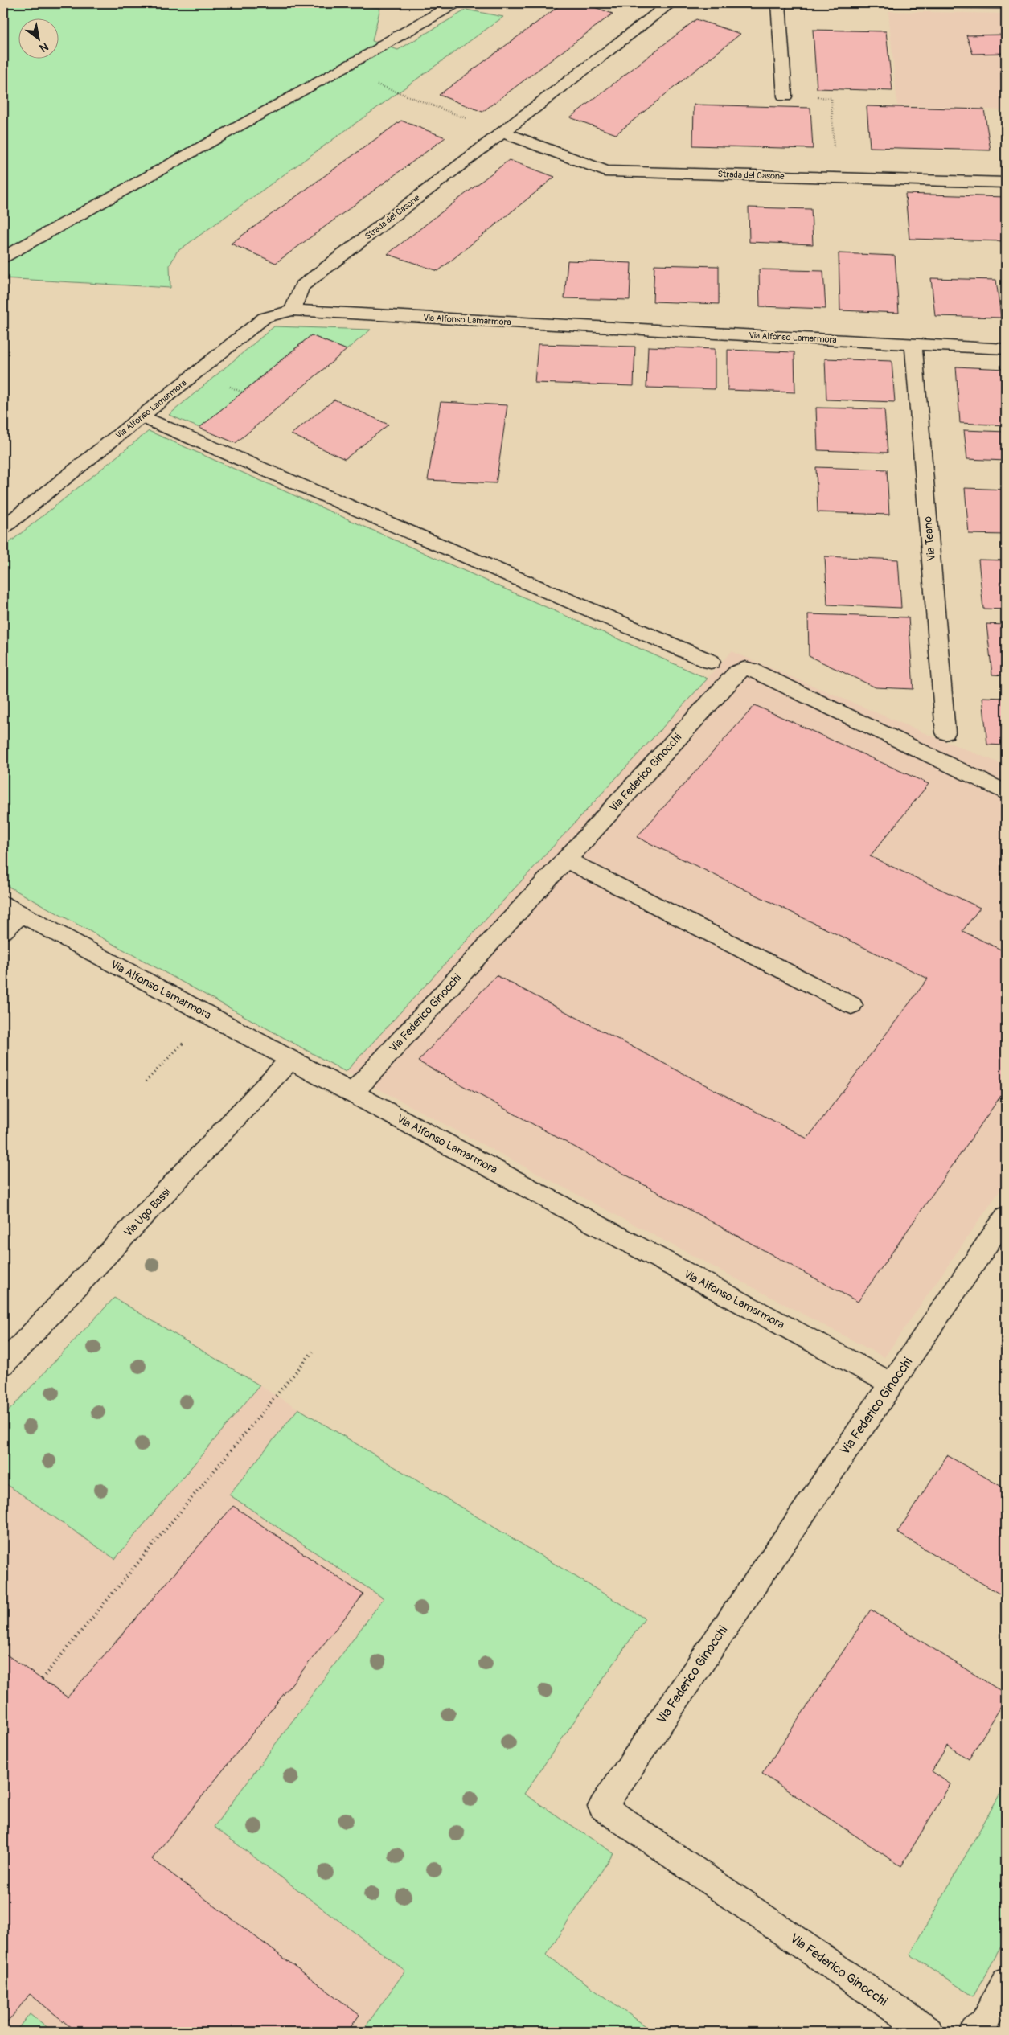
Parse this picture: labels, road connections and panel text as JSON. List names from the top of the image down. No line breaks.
{"streets":{"street":["Strada del Casone","Via Alfonso Lamarmora","Via Teano","Via Federico Ginocchi","Via Ugo Bassi"]},"crossings":[["Strada del Casone","Via Alfonso Lamarmora"],["Via Alfonso Lamarmora","Via Teano"],["Via Alfonso Lamarmora","Via Federico Ginocchi"],["Via Alfonso Lamarmora","Via Ugo Bassi"]],"north":"bottom right"}
